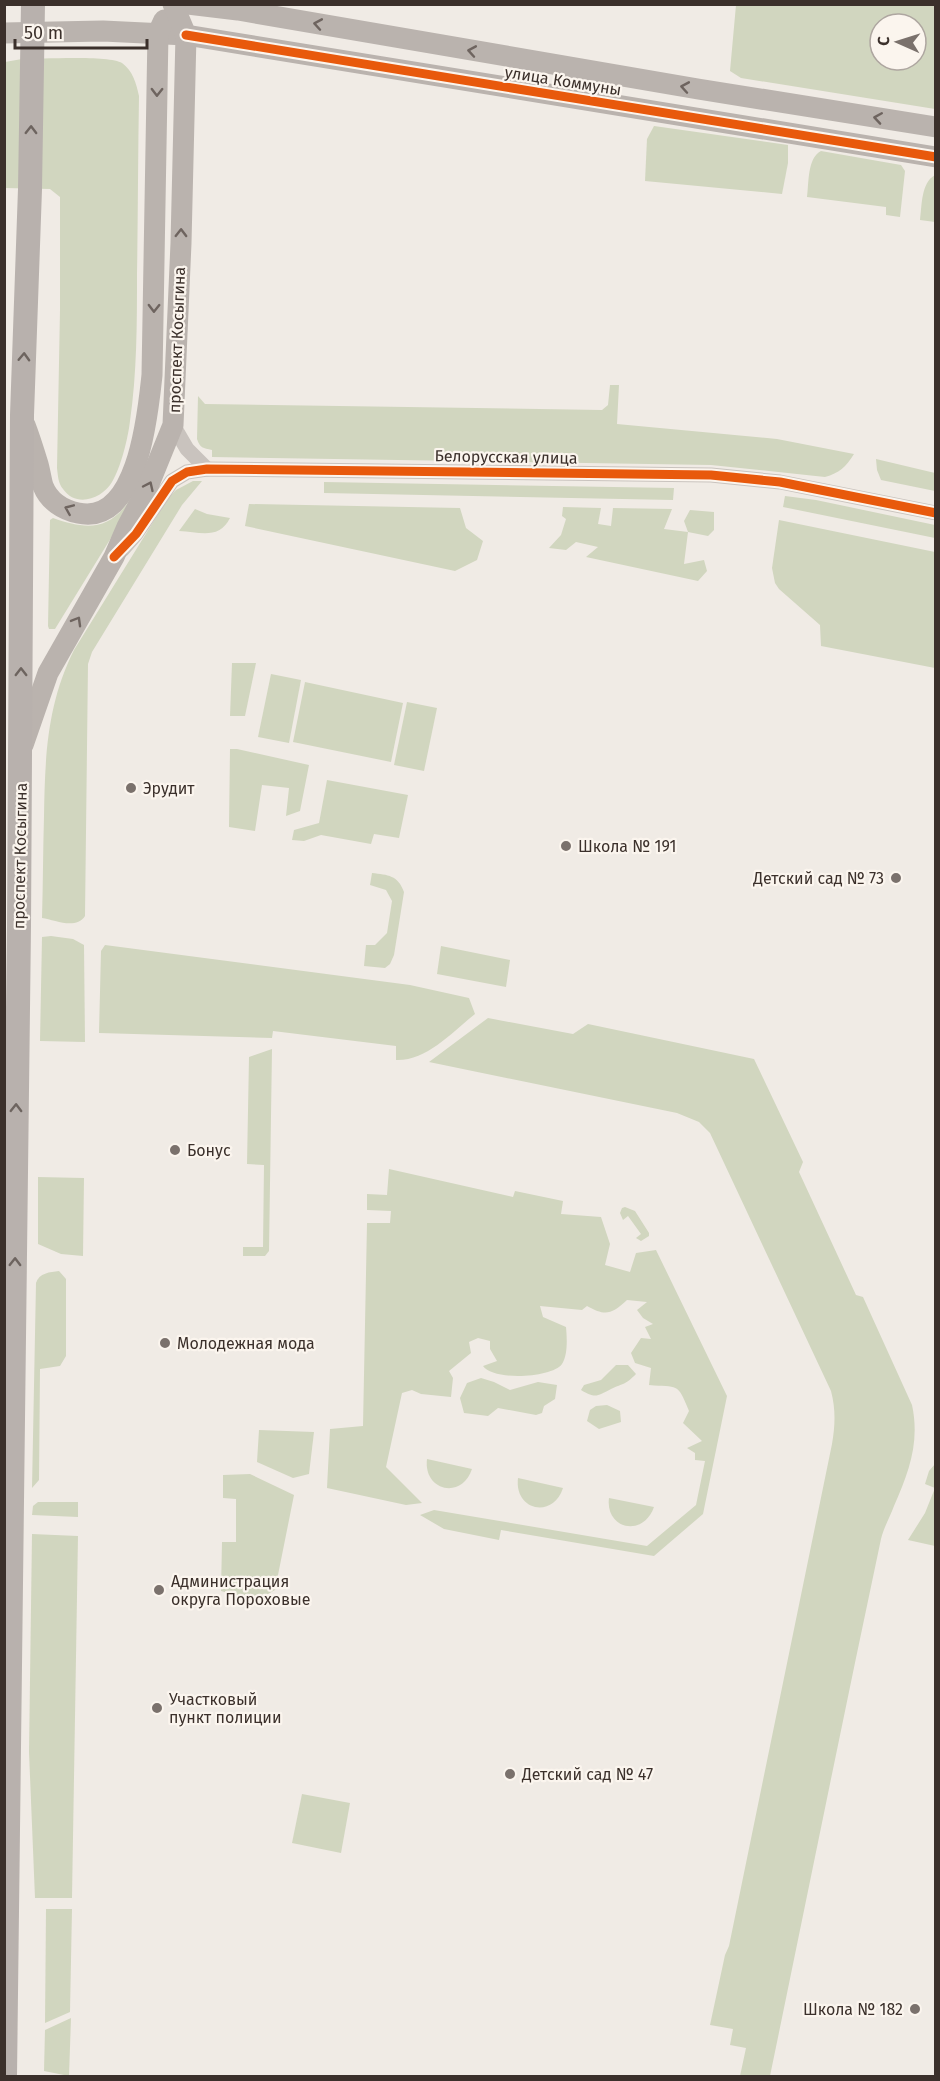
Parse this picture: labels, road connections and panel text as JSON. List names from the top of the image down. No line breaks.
{"streets":{"main road":["улица Коммуны","проспект Косыгина"],"street":["Белорусская улица"]},"crossings":[["улица Коммуны","проспект Косыгина"],["проспект Косыгина","Белорусская улица"]],"places":["Эрудит","Школа № 191","Детский сад № 73","Бонус","Молодежная мода","Администрация округа Пороховые","Участковый пункт полиции","Детский сад № 47","Школа № 182"],"scale_bar":"50 m","north":"left"}
